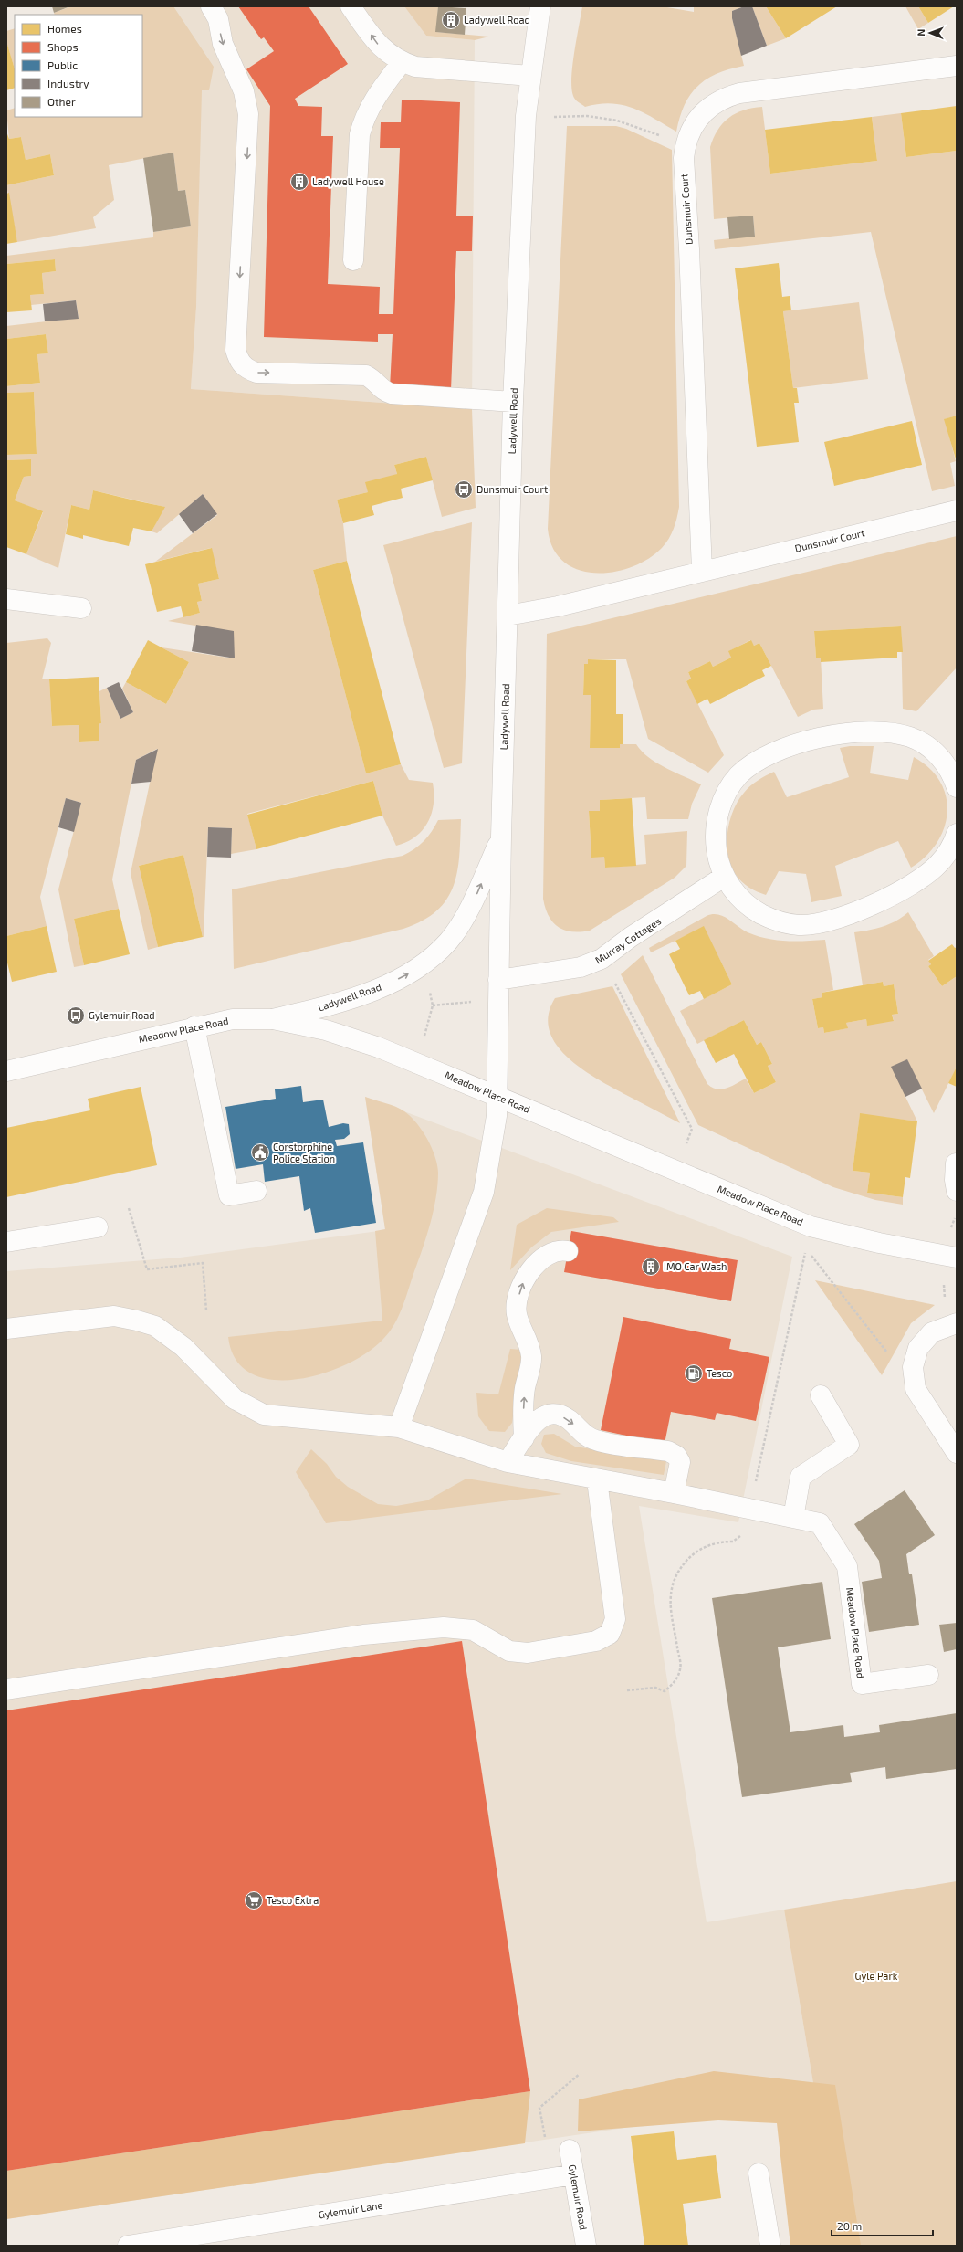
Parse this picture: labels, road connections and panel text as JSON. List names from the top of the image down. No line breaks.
{"streets":{"street":["Dunsmuir Court","Ladywell Road","Murray Cottages","Meadow Place Road","Gylemuir Road","Gylemuir Lane"]},"crossings":[["Dunsmuir Court","Ladywell Road"],["Ladywell Road","Murray Cottages"],["Ladywell Road","Meadow Place Road"],["Gylemuir Road","Gylemuir Lane"]],"parks":["Gyle Park"],"places":{"building":["Ladywell Road","Ladywell House","IMO Car Wash"],"bus stop":["Dunsmuir Court","Gylemuir Road"],"public building":["Corstorphine Police Station"],"fuel station":["Tesco"],"supermarket":["Tesco Extra"]},"legend":["Homes","Shops","Public","Industry","Other"],"scale_bar":"20 m","north":"left"}
